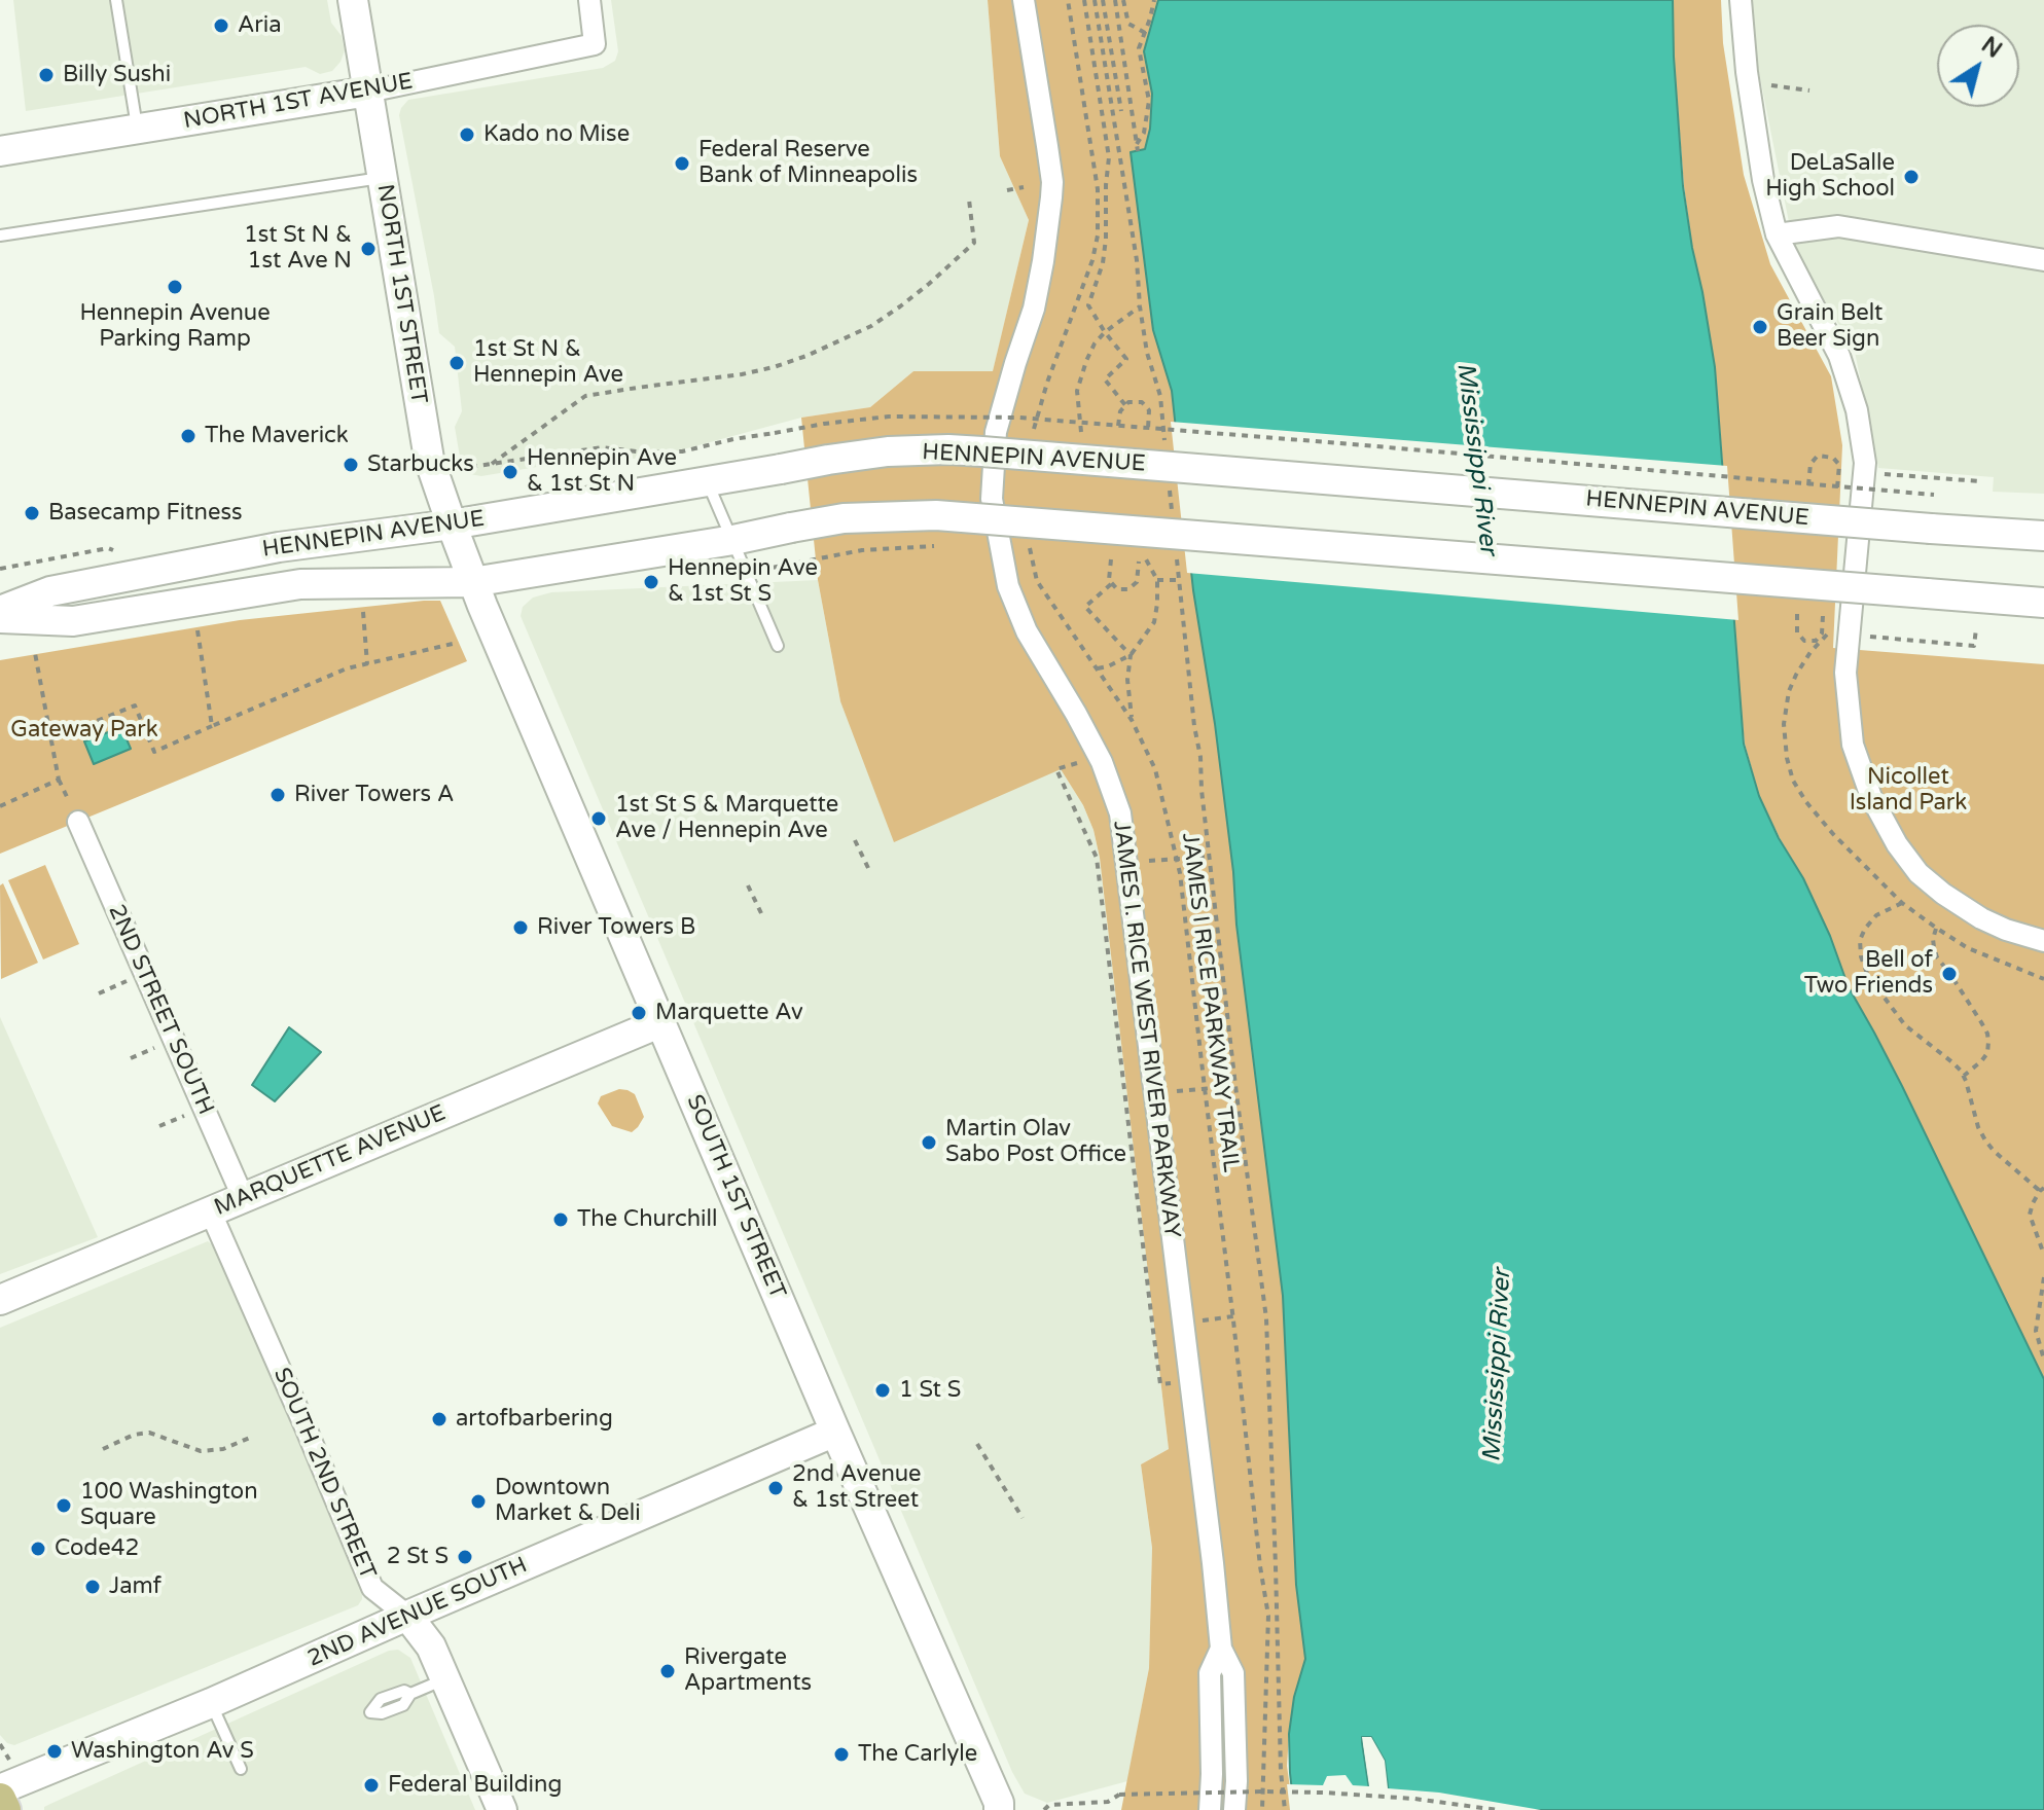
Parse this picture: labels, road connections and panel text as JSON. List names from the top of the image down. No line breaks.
{"streets":{"street":["NORTH 1ST AVENUE","NORTH 1ST STREET","HENNEPIN AVENUE","2ND STREET SOUTH","JAMES I. RICE WEST RIVER PARKWAY","MARQUETTE AVENUE","SOUTH 1ST STREET","SOUTH 2ND STREET","2ND AVENUE SOUTH"],"path":["JAMES I RICE PARKWAY TRAIL"]},"crossings":[["NORTH 1ST AVENUE","NORTH 1ST STREET"],["NORTH 1ST STREET","HENNEPIN AVENUE"],["NORTH 1ST STREET","SOUTH 1ST STREET"],["HENNEPIN AVENUE","SOUTH 1ST STREET"],["2ND STREET SOUTH","MARQUETTE AVENUE"],["MARQUETTE AVENUE","SOUTH 1ST STREET"],["MARQUETTE AVENUE","SOUTH 2ND STREET"],["SOUTH 1ST STREET","2ND AVENUE SOUTH"],["SOUTH 2ND STREET","2ND AVENUE SOUTH"]],"water":["Mississippi River"],"parks":["Gateway Park","Nicollet Island Park"],"places":["Aria","Billy Sushi","Kado no Mise","Federal Reserve Bank of Minneapolis","DeLaSalle High School","1st St N & 1st Ave N","Hennepin Avenue Parking Ramp","Grain Belt Beer Sign","1st St N & Hennepin Ave","The Maverick","Starbucks","Hennepin Ave & 1st St N","Basecamp Fitness","Hennepin Ave & 1st St S","River Towers A","1st St S & Marquette Ave / Hennepin Ave","River Towers B","Bell of Two Friends","Marquette Av","Martin Olav Sabo Post Office","The Churchill","1 St S","artofbarbering","2nd Avenue & 1st Street","Downtown Market & Deli","100 Washington Square","Code42","2 St S","Jamf","Rivergate Apartments","Washington Av S","The Carlyle","Federal Building"],"north":"top right"}
